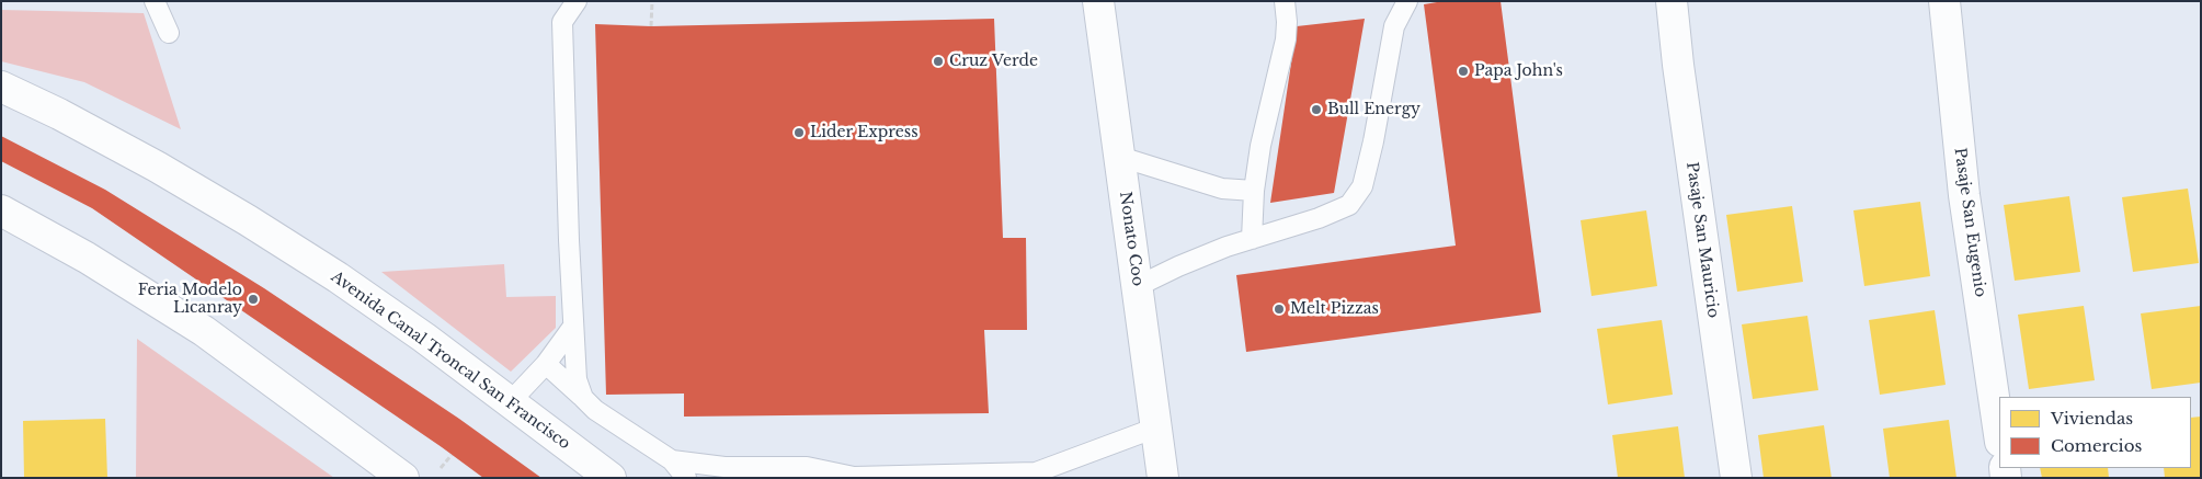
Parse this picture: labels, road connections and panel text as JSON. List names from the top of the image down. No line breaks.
{"streets":{"street":["Pasaje San Eugenio","Nonato Coo","Pasaje San Mauricio","Avenida Canal Troncal San Francisco"]},"places":["Cruz Verde","Papa John's","Bull Energy","Lider Express","Feria Modelo Licanray","Melt Pizzas"],"legend":["Viviendas","Comercios"]}
